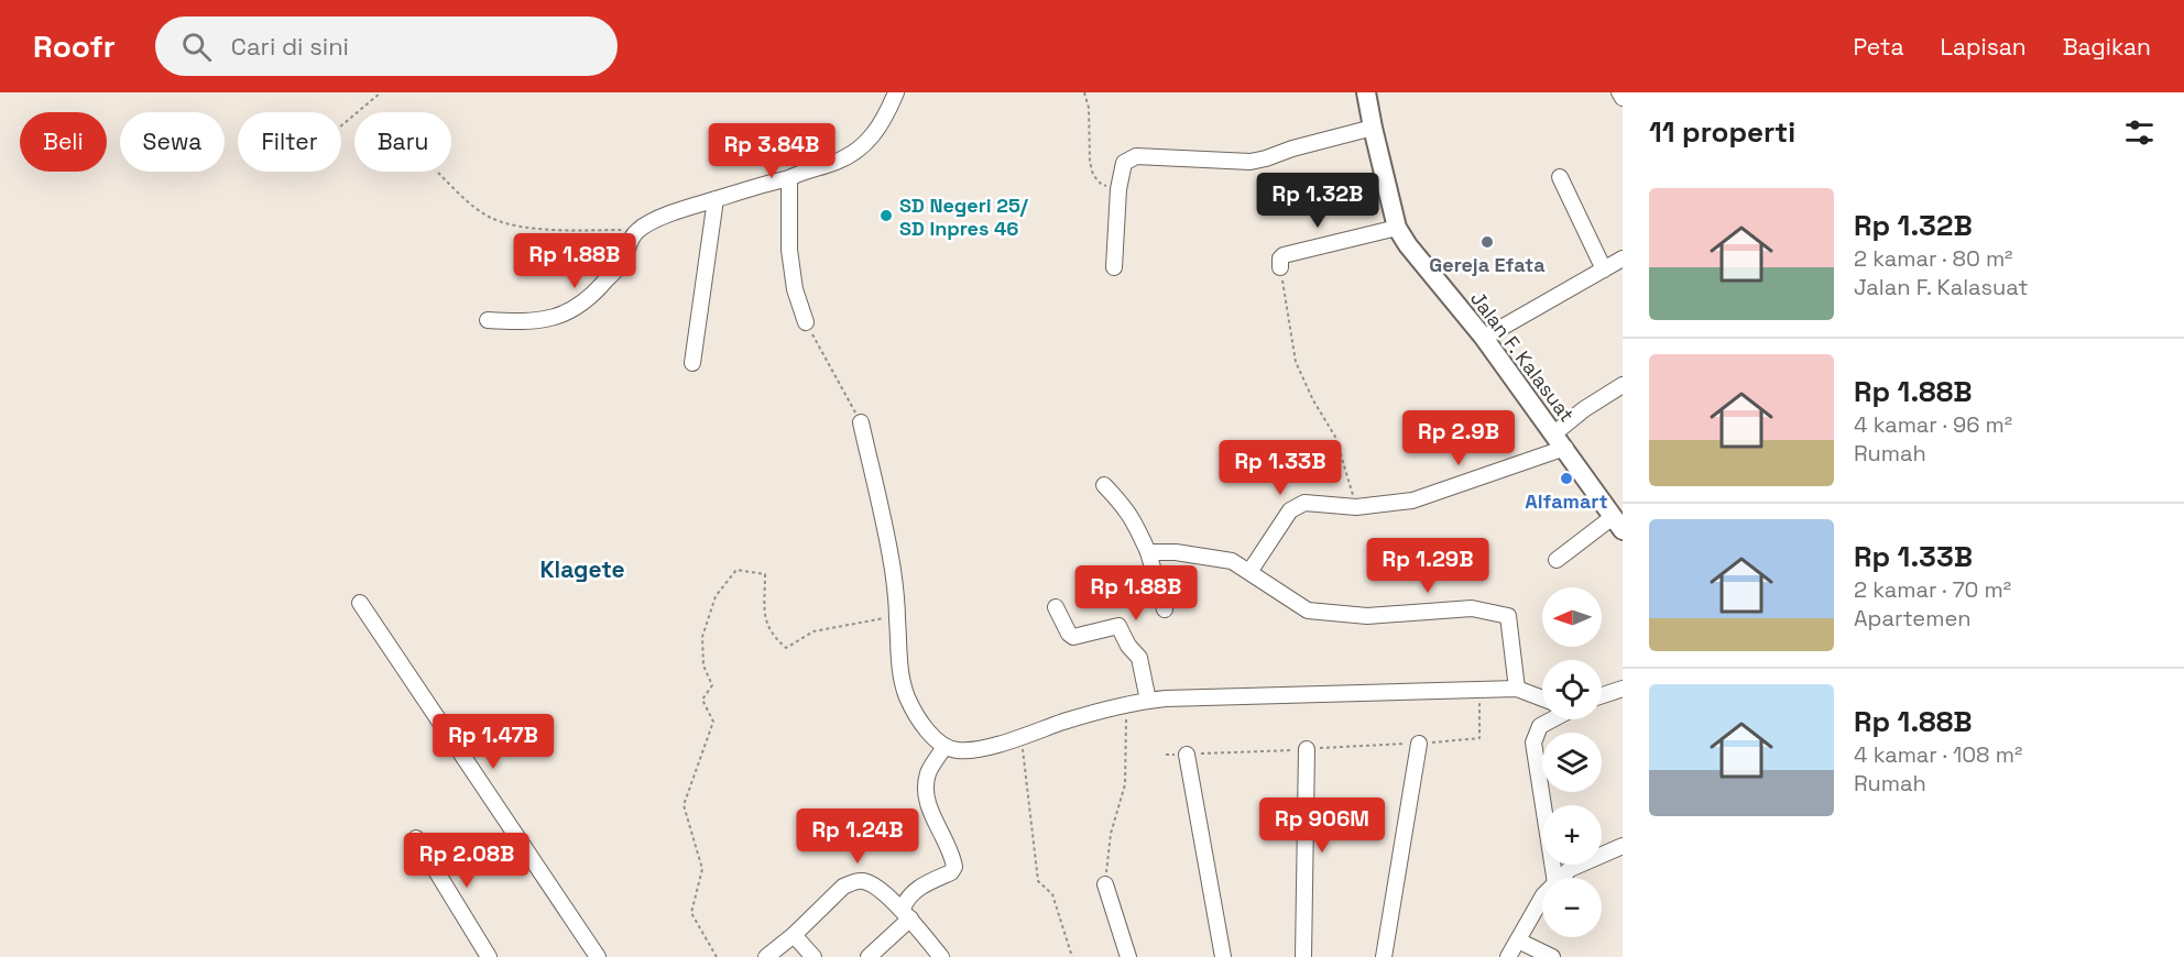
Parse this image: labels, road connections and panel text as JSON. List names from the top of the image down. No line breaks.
{"streets":{"street":["Jalan F. Kalasuat"]},"districts":["Klagete"],"places":["SD Negeri 25/ SD Inpres 46","Gereja Efata","Alfamart"],"north":"left","page":{"header":"Roofr","search":"Cari di sini","nav":["Peta","Lapisan","Bagikan"],"heading":"11 properti","chip":["Beli","Sewa","Filter","Baru"],"price":["Rp 3.84B","Rp 1.32B","Rp 1.88B","Rp 2.9B","Rp 1.33B","Rp 1.29B","Rp 1.88B","Rp 1.47B","Rp 906M","Rp 1.24B","Rp 2.08B"],"list":[{"name":"Rp 1.32B","note":"2 kamar · 80 m² · Jalan F. Kalasuat"},{"name":"Rp 1.88B","note":"4 kamar · 96 m² · Rumah"},{"name":"Rp 1.33B","note":"2 kamar · 70 m² · Apartemen"},{"name":"Rp 1.88B","note":"4 kamar · 108 m² · Rumah"}],"map_buttons":["+","−"]}}
